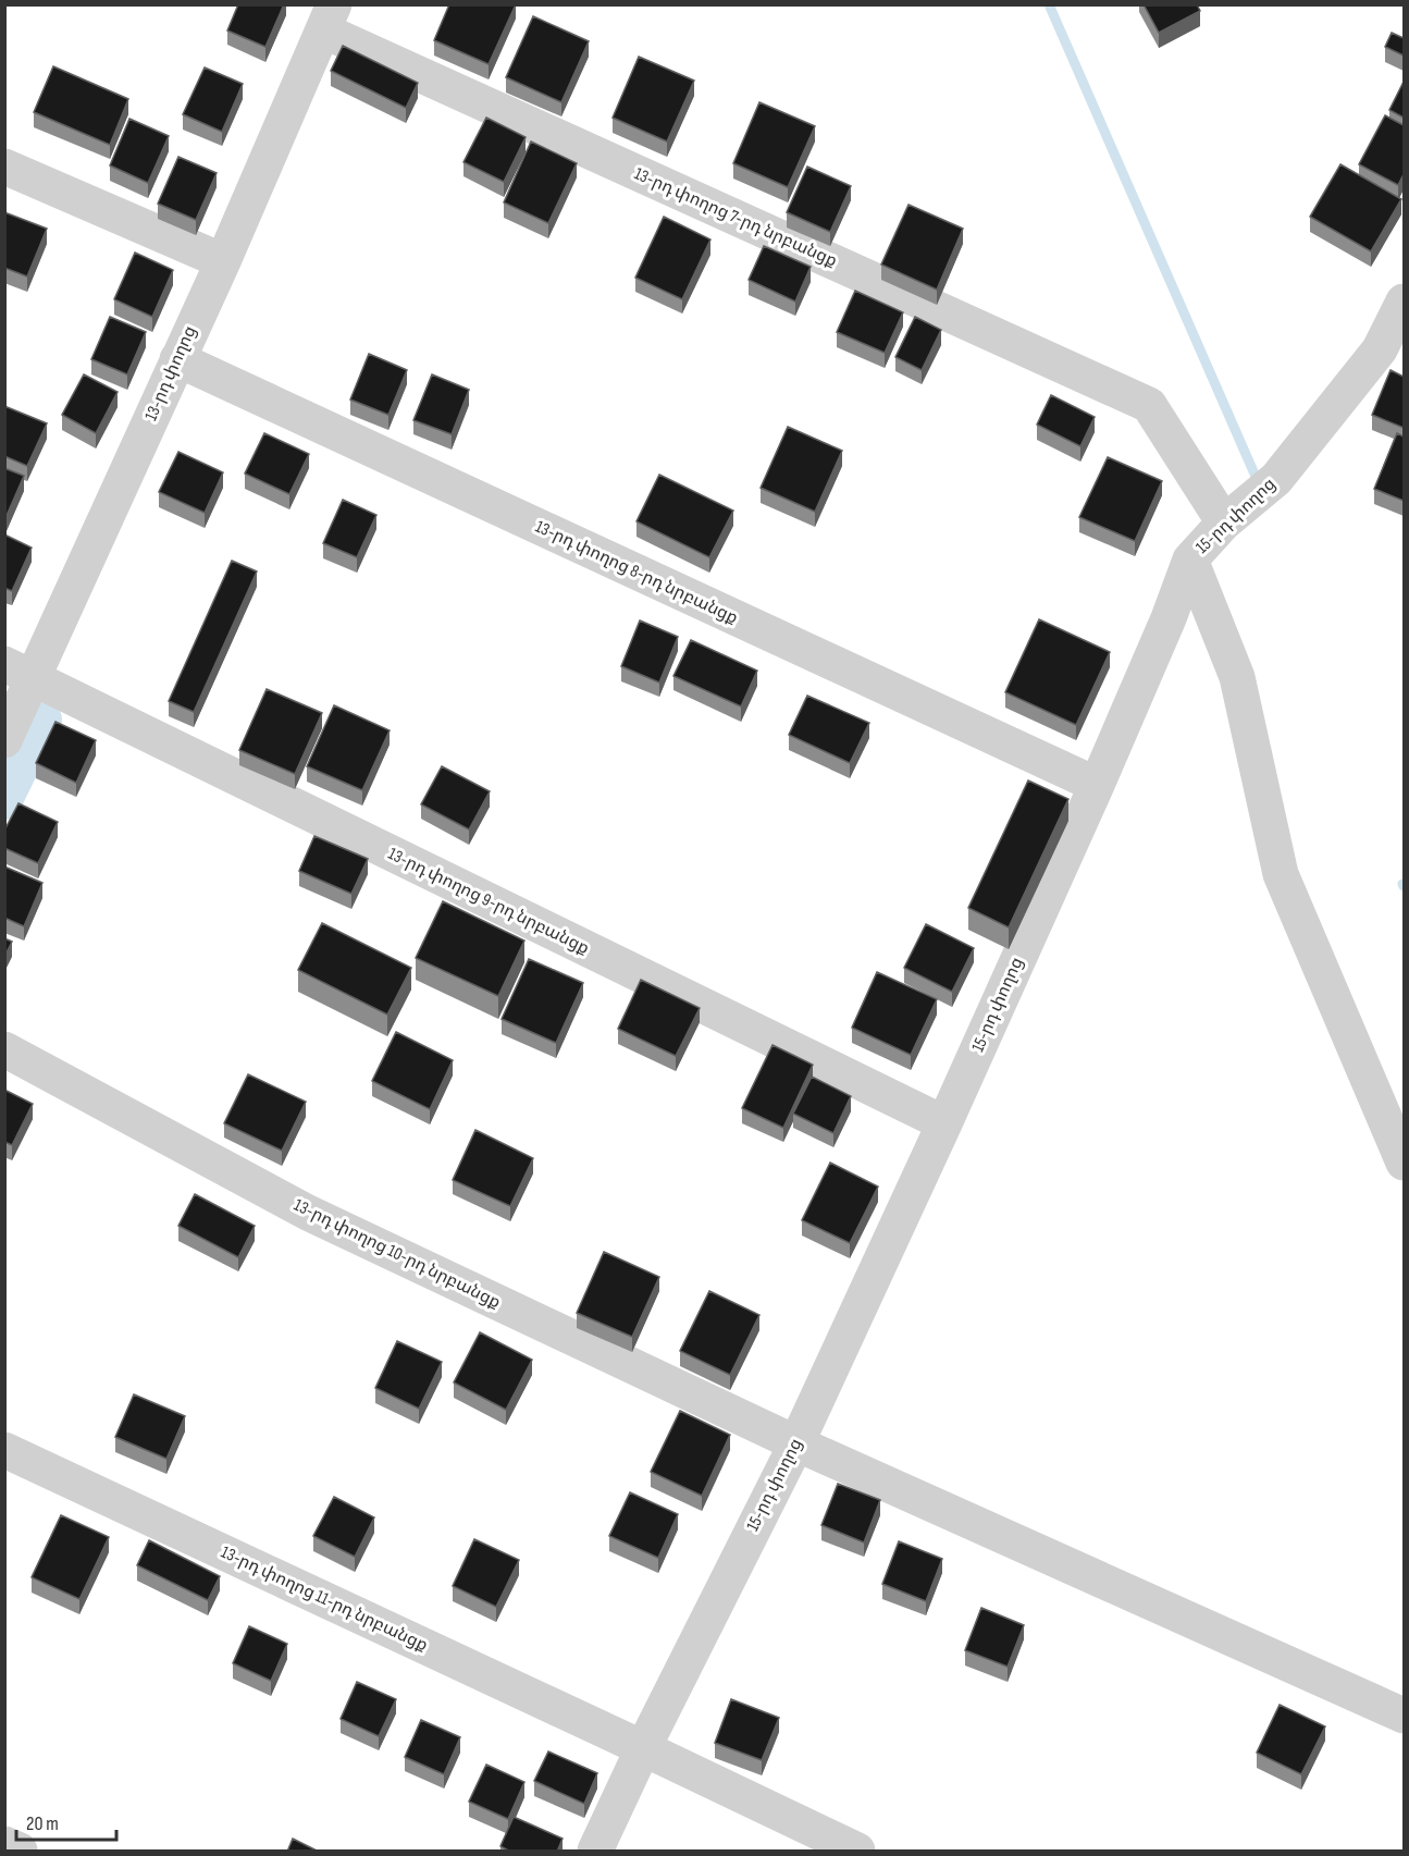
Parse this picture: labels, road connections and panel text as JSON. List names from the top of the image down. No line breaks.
{"streets":{"street":["13-րդ փողոց 7-րդ նրբանցք","13-րդ փողոց","15-րդ փողոց","13-րդ փողոց 8-րդ նրբանցք","13-րդ փողոց 9-րդ նրբանցք","13-րդ փողոց 10-րդ նրբանցք","13-րդ փողոց 11-րդ նրբանցք"]},"crossings":[["13-րդ փողոց 7-րդ նրբանցք","13-րդ փողոց"],["13-րդ փողոց 7-րդ նրբանցք","15-րդ փողոց"],["13-րդ փողոց","13-րդ փողոց 8-րդ նրբանցք"],["13-րդ փողոց","13-րդ փողոց 9-րդ նրբանցք"],["15-րդ փողոց","13-րդ փողոց 8-րդ նրբանցք"],["15-րդ փողոց","13-րդ փողոց 9-րդ նրբանցք"],["15-րդ փողոց","13-րդ փողոց 10-րդ նրբանցք"],["15-րդ փողոց","13-րդ փողոց 11-րդ նրբանցք"]],"scale_bar":"20 m"}
